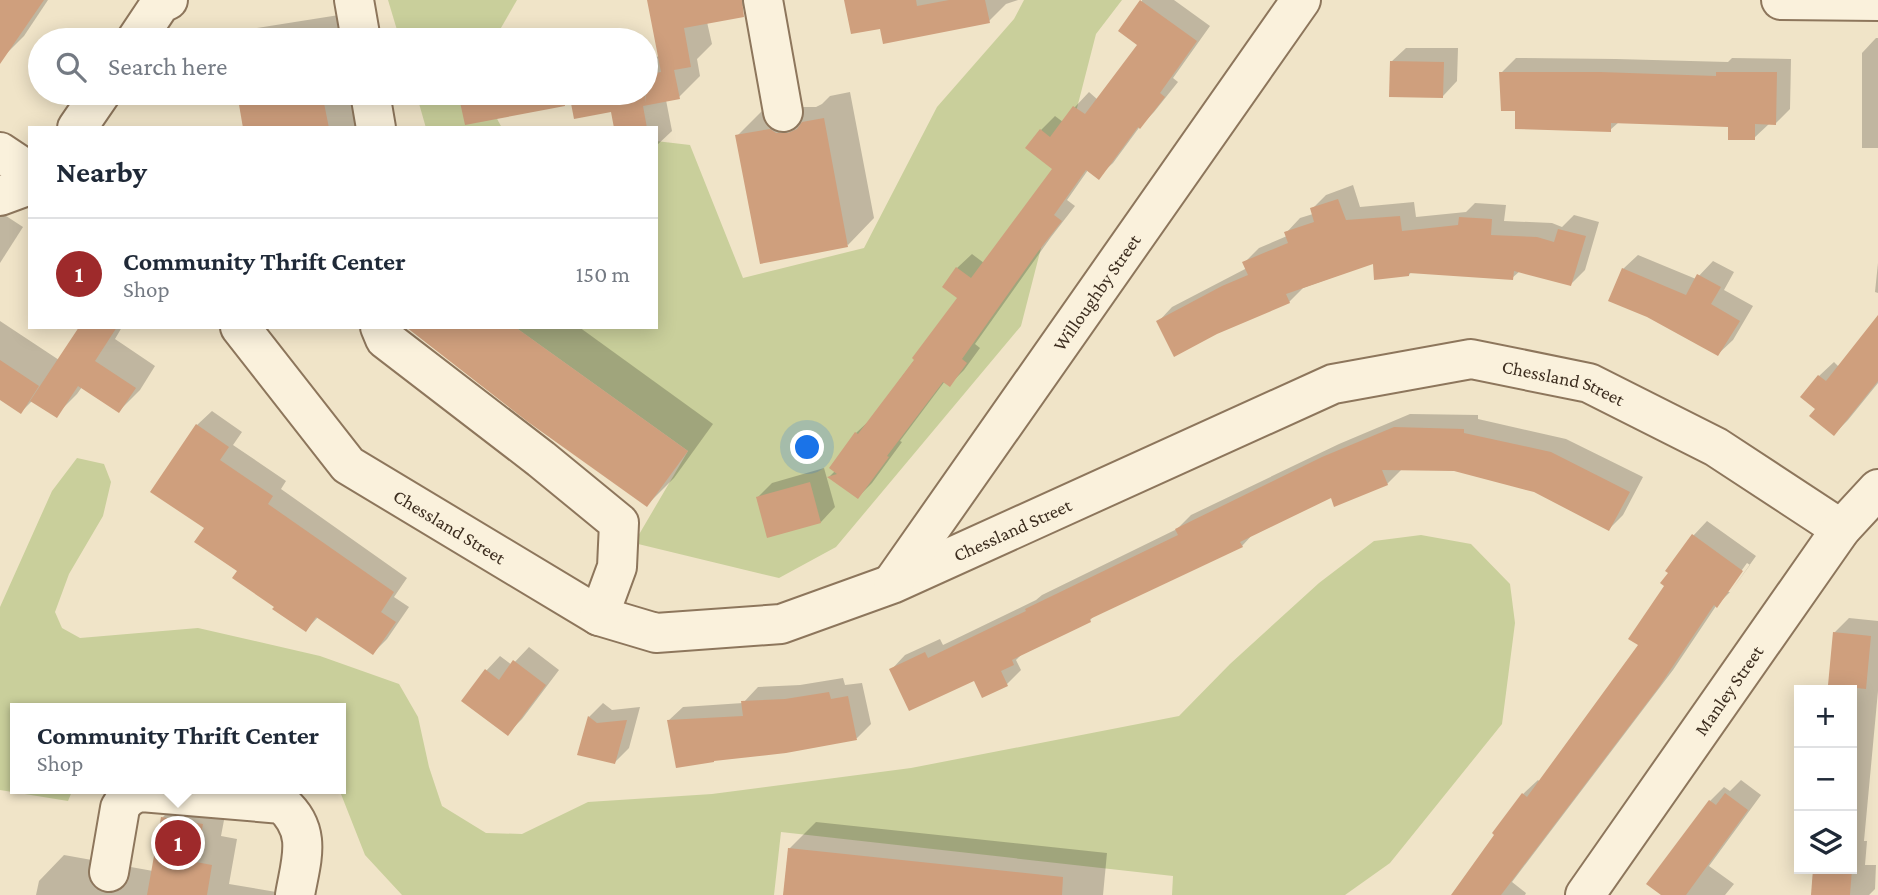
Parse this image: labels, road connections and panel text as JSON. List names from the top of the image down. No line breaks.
{"streets":{"street":["Willoughby Street","Chessland Street","Manley Street"]},"crossings":[["Willoughby Street","Chessland Street"],["Chessland Street","Manley Street"]],"page":{"search":"Search here","heading":"Nearby","list":[{"mark":"1","name":"Community Thrift Center","note":"Shop","value":"150 m"}],"map_buttons":["+","−"],"popup":["Community Thrift Center","Shop"],"pins":"1"}}
